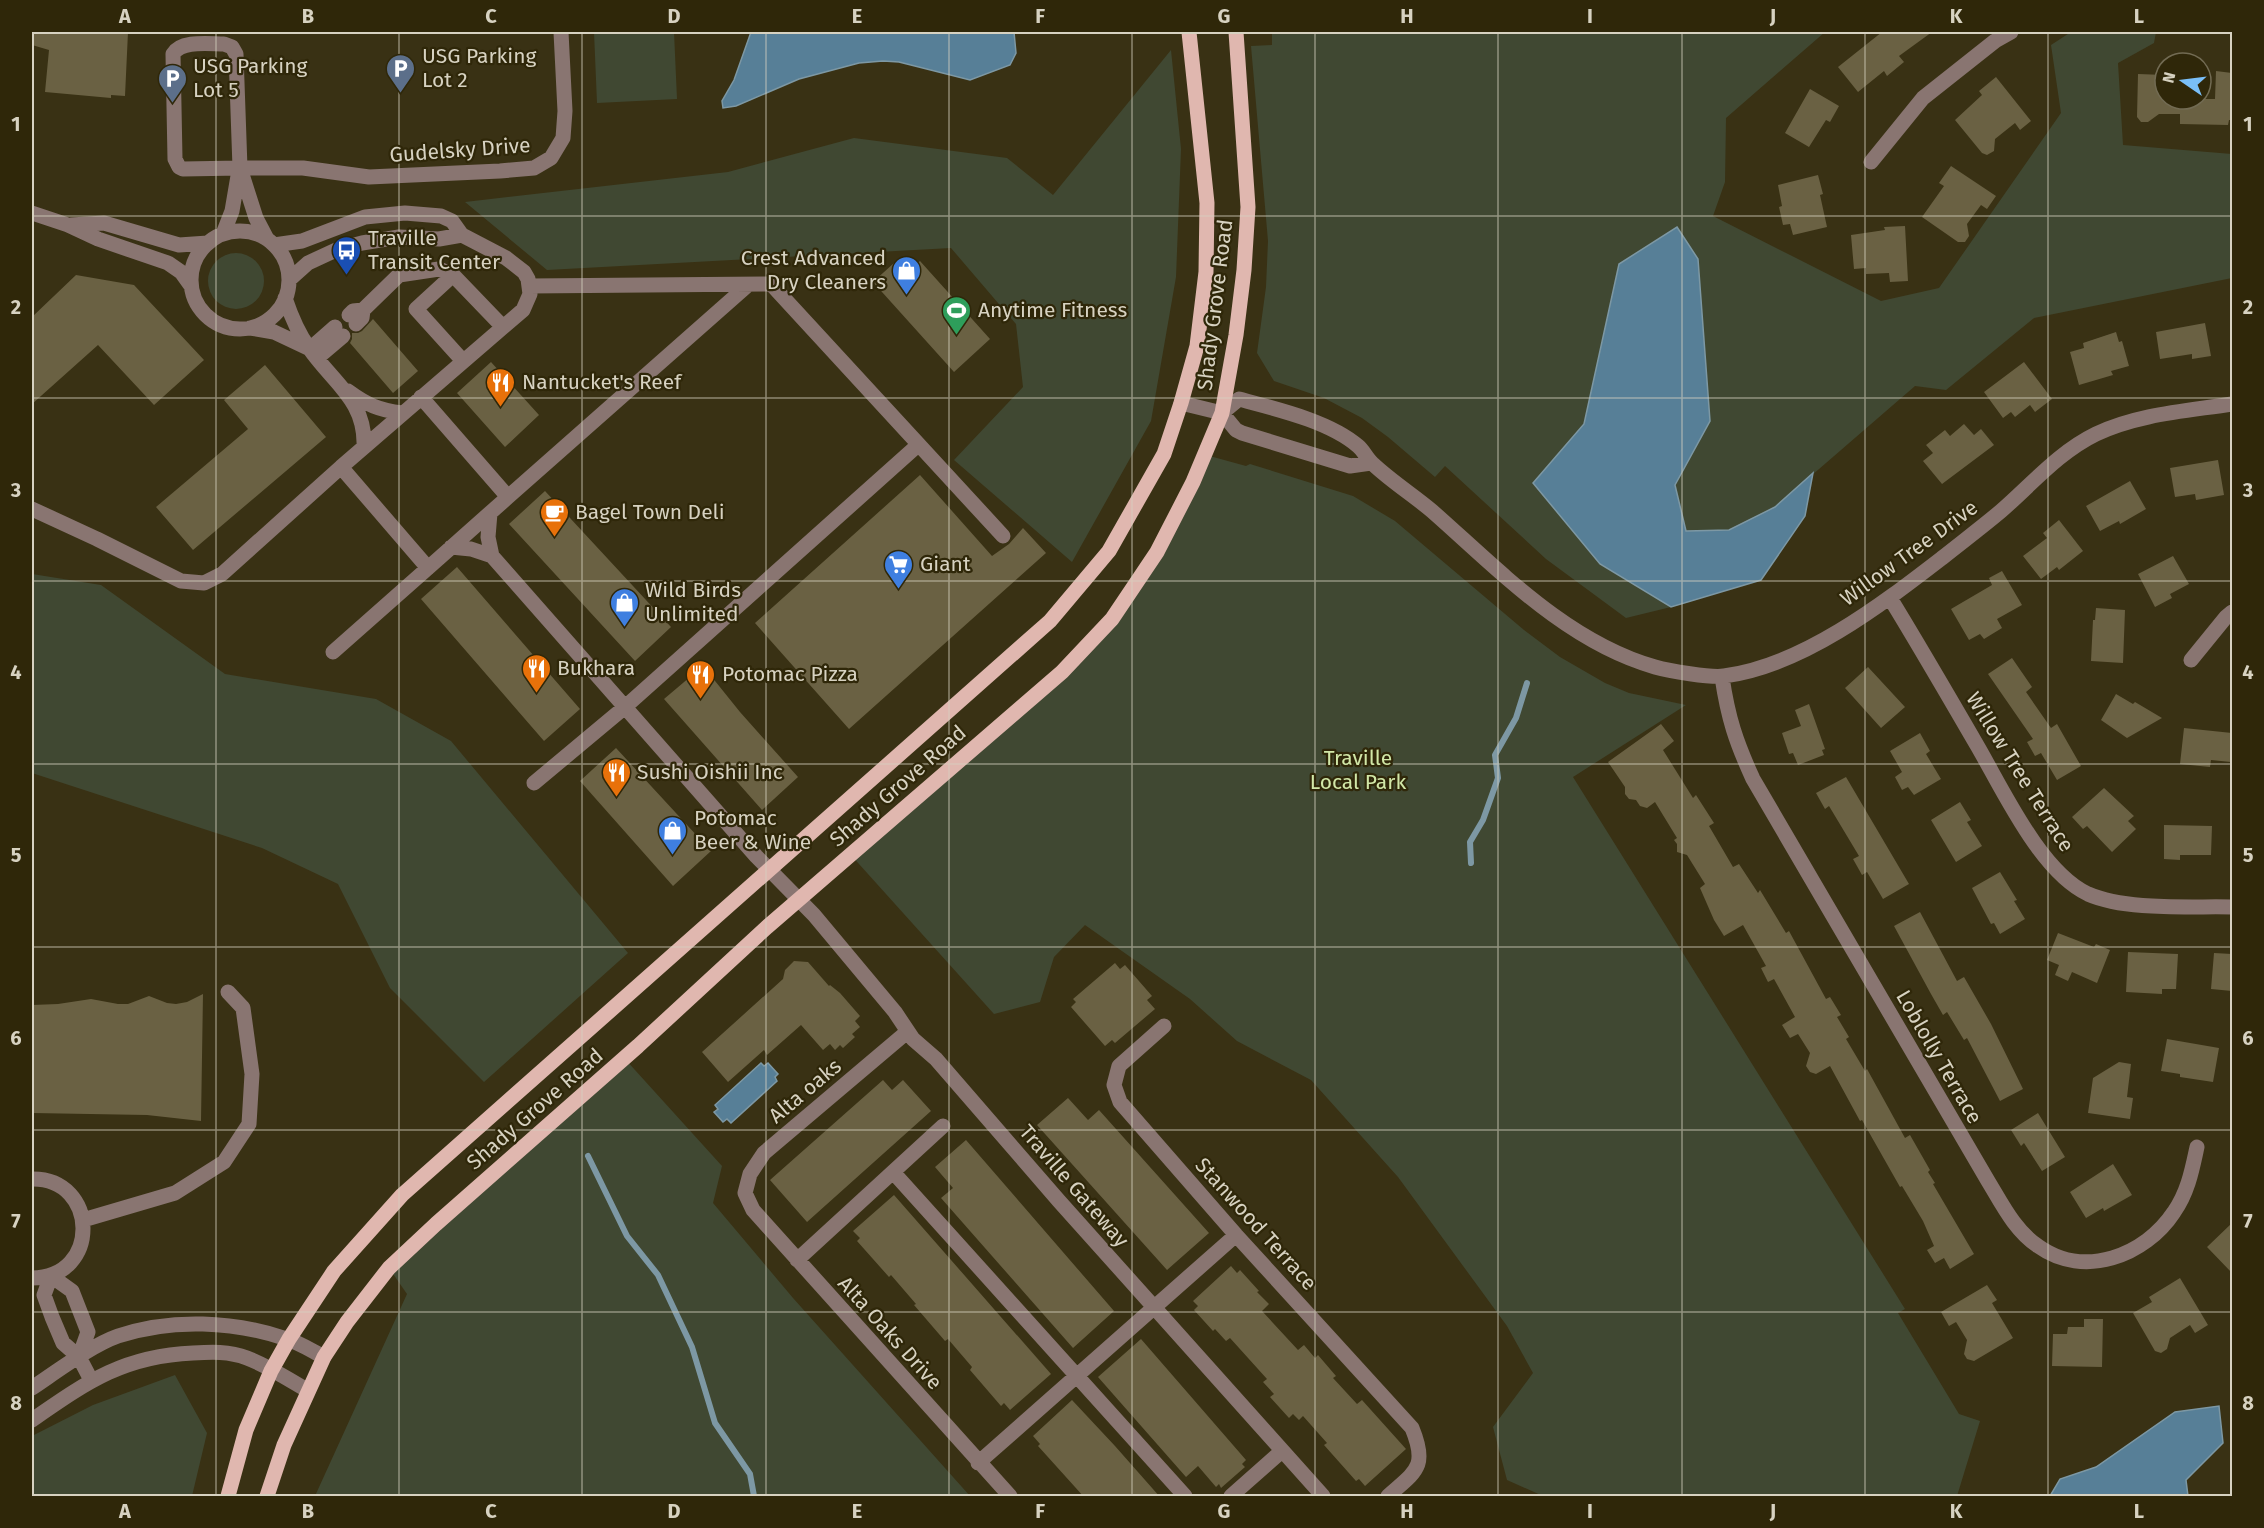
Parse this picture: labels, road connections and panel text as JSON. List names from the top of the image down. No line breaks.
{"streets":{"main road":["Shady Grove Road"],"street":["Gudelsky Drive","Willow Tree Drive","Willow Tree Terrace","Loblolly Terrace","Alta oaks","Traville Gateway","Stanwood Terrace","Alta Oaks Drive"]},"crossings":[["Shady Grove Road","Willow Tree Drive"],["Shady Grove Road","Traville Gateway"],["Willow Tree Drive","Willow Tree Terrace"],["Willow Tree Drive","Loblolly Terrace"],["Alta oaks","Traville Gateway"],["Alta oaks","Alta Oaks Drive"]],"parks":["Traville Local Park"],"places":{"parking":["USG Parking Lot 2","USG Parking Lot 5"],"bus stop":["Traville Transit Center"],"shop":["Crest Advanced Dry Cleaners","Wild Birds Unlimited","Potomac Beer & Wine"],"sports":["Anytime Fitness"],"restaurant":["Nantucket's Reef","Bukhara","Potomac Pizza","Sushi Oishii Inc"],"cafe":["Bagel Town Deli"],"supermarket":["Giant"]},"north":"left","grid":{"columns":["A","B","C","D","E","F","G","H","I","J","K","L"],"rows":["1","2","3","4","5","6","7","8"]}}
